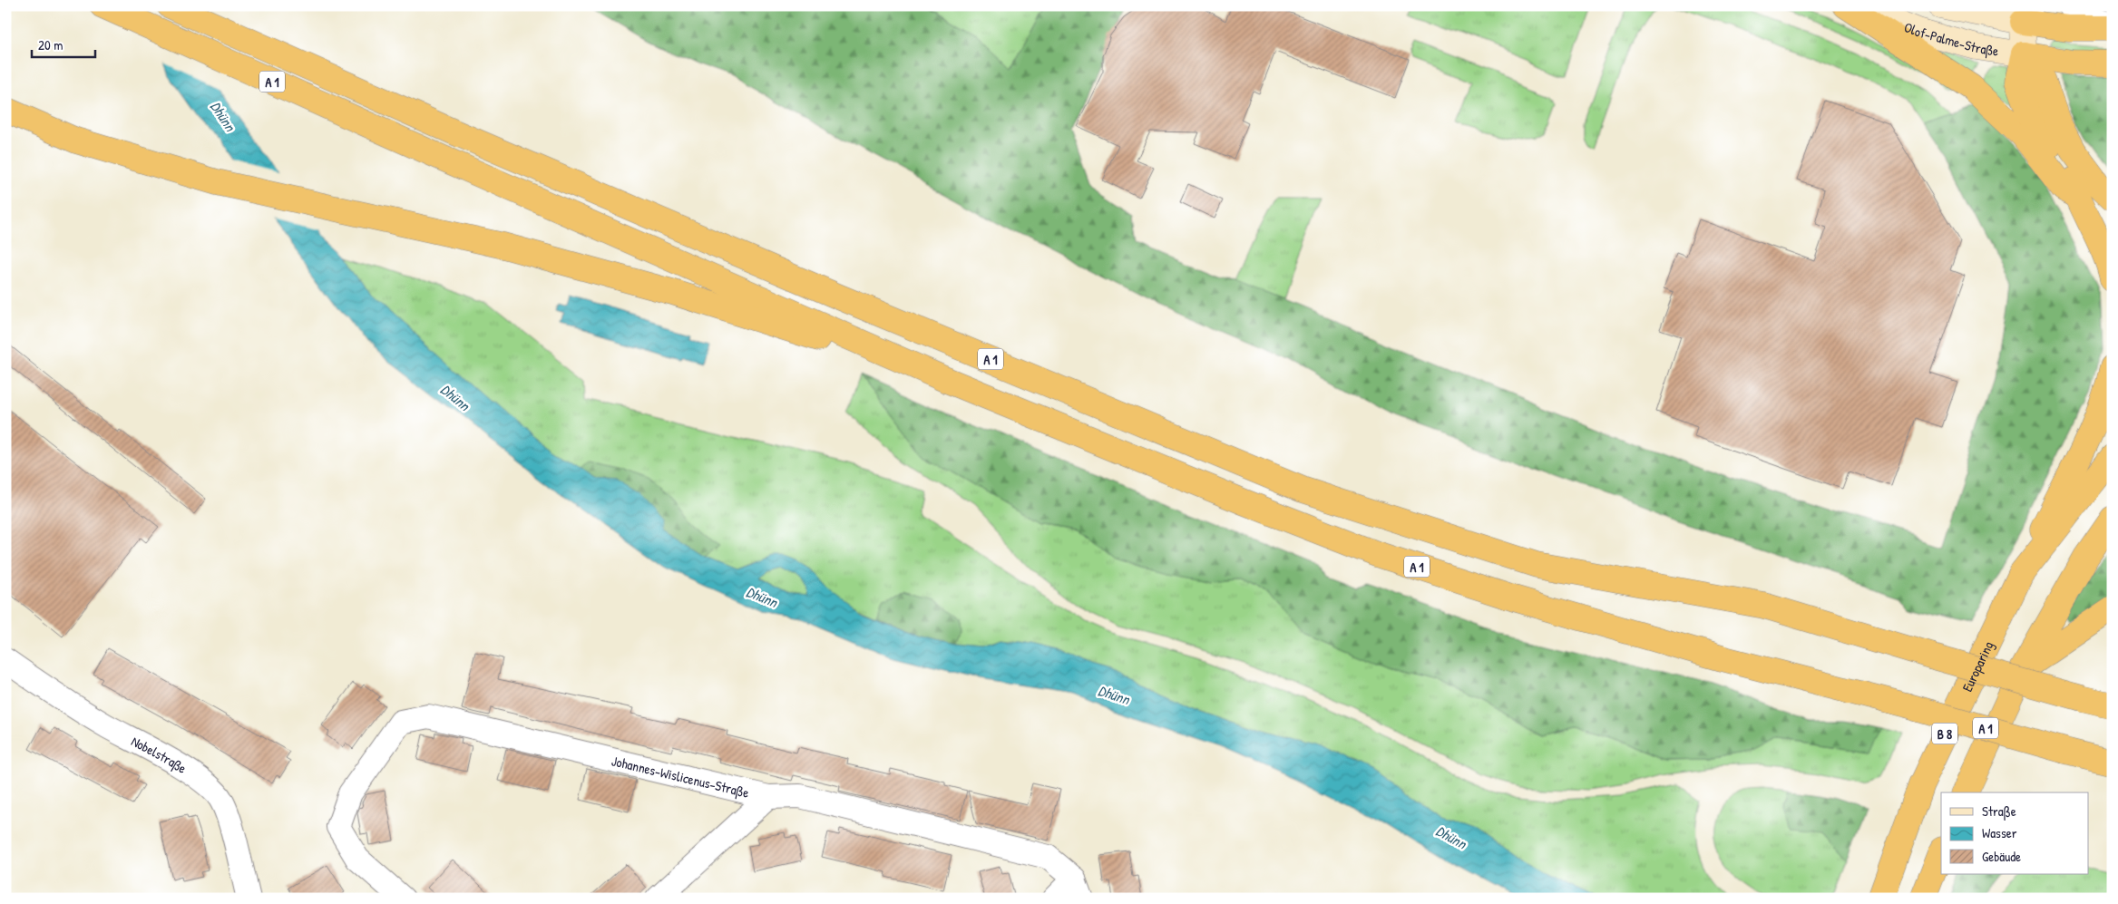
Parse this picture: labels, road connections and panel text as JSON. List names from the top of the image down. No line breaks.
{"streets":{"highway":["A 1","Europaring","B 8"],"main road":["Olof-Palme-Straße"],"street":["Nobelstraße","Johannes-Wislicenus-Straße"]},"water":["Dhünn"],"legend":["Straße","Wasser","Gebäude"],"scale_bar":"20 m"}
